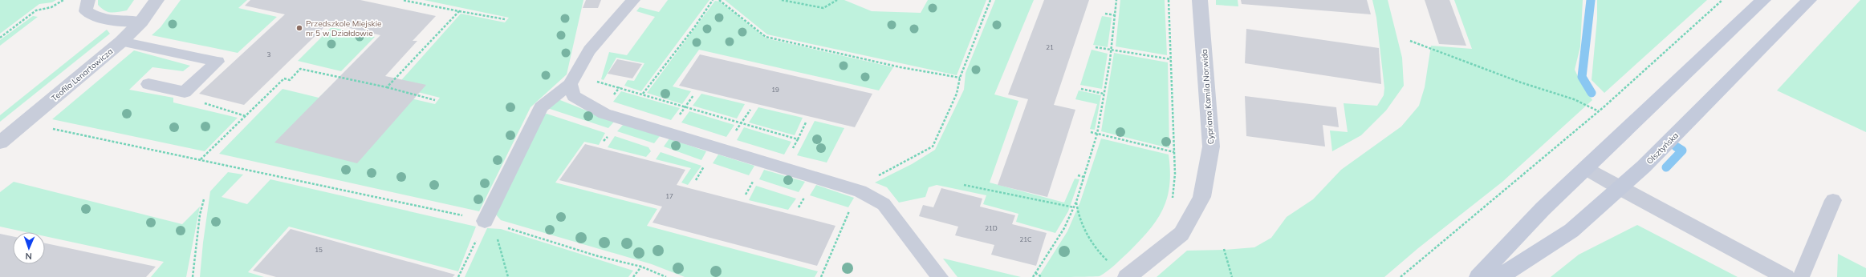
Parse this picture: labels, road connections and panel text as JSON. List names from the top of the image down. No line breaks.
{"streets":{"main road":["Olsztyńska"],"street":["Teofila Lenartowicza","Cypriana Kamila Norwida"]},"places":["Przedszkole Miejskie nr 5 w Działdowie"],"house_numbers":["21","3","19","17","21D","21C","15"],"north":"bottom"}
